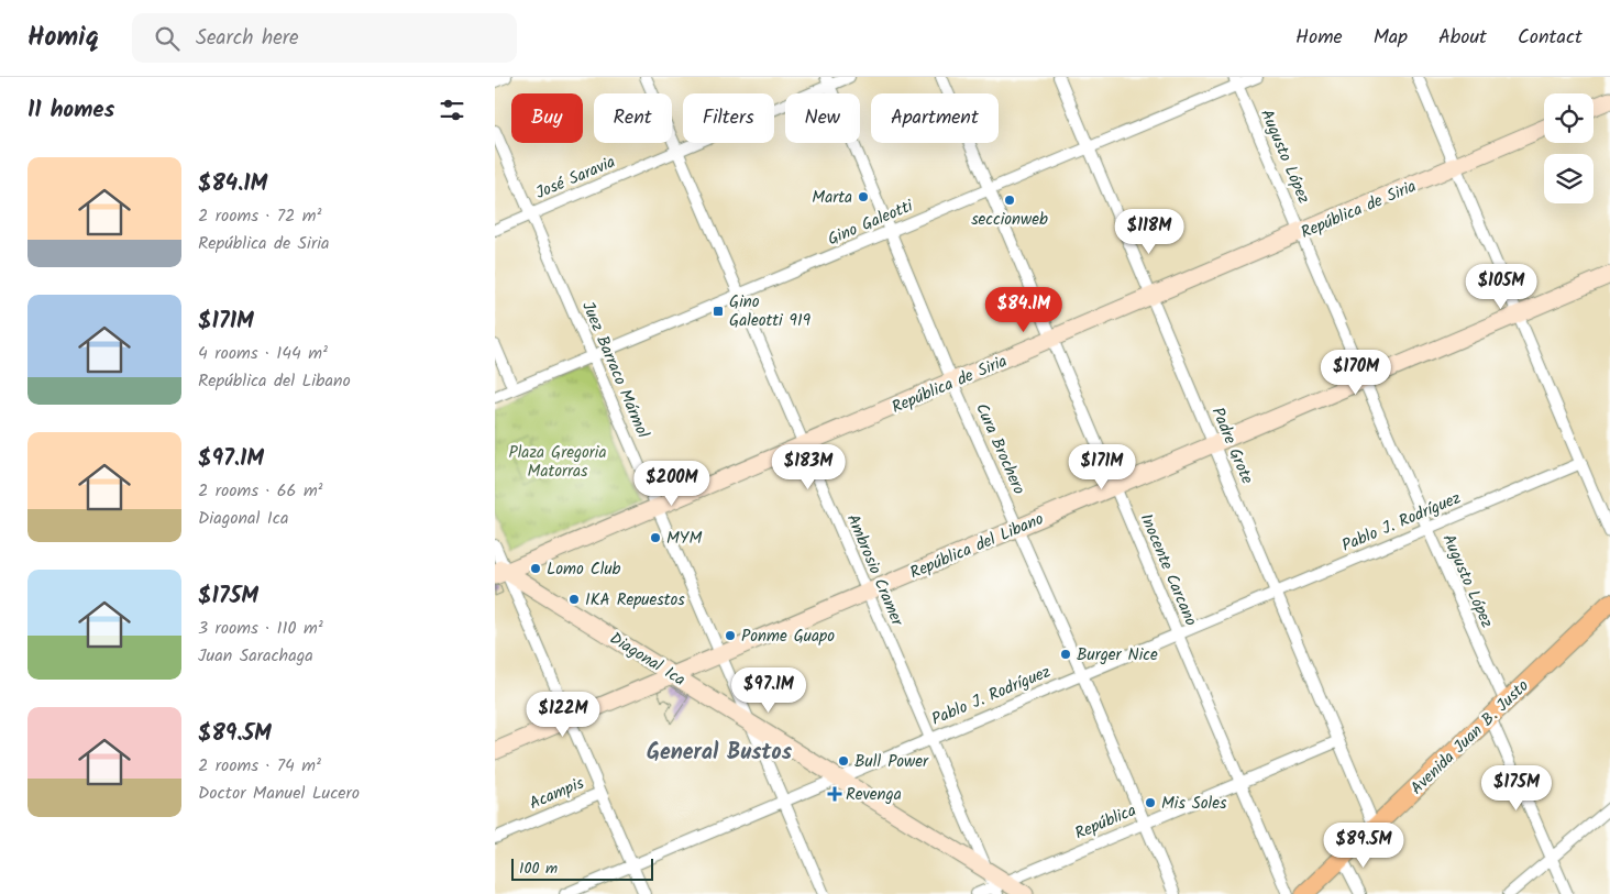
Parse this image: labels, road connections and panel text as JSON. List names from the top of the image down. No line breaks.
{"streets":{"main road":["República de Siria","República del Libano","Diagonal Ica","Avenida Juan B. Justo"],"street":["Augusto López","José Saravia","Gino Galeotti","Juez Barraco Mármol","Padre Grote","Cura Brochero","Pablo J. Rodríguez","Ambrosio Cramer","Inocente Carcano","Acampis","República"]},"crossings":[["Augusto López","República de Siria"],["Augusto López","Gino Galeotti"],["Augusto López","Pablo J. Rodríguez"],["Augusto López","República del Libano"],["Augusto López","Avenida Juan B. Justo"],["José Saravia","Juez Barraco Mármol"],["José Saravia","Cura Brochero"],["José Saravia","Ambrosio Cramer"],["República de Siria","Juez Barraco Mármol"],["República de Siria","Padre Grote"],["República de Siria","Cura Brochero"],["República de Siria","Ambrosio Cramer"],["República de Siria","Inocente Carcano"],["República de Siria","Diagonal Ica"],["Gino Galeotti","Juez Barraco Mármol"],["Gino Galeotti","Padre Grote"],["Gino Galeotti","Cura Brochero"],["Gino Galeotti","Ambrosio Cramer"],["Gino Galeotti","Inocente Carcano"],["Juez Barraco Mármol","Pablo J. Rodríguez"],["Juez Barraco Mármol","República del Libano"],["Juez Barraco Mármol","Diagonal Ica"],["Padre Grote","Pablo J. Rodríguez"],["Padre Grote","República del Libano"],["Padre Grote","Avenida Juan B. Justo"],["Padre Grote","República"],["Cura Brochero","Pablo J. Rodríguez"],["Cura Brochero","República del Libano"],["Cura Brochero","República"],["Pablo J. Rodríguez","Ambrosio Cramer"],["Pablo J. Rodríguez","Inocente Carcano"],["Pablo J. Rodríguez","Diagonal Ica"],["República del Libano","Ambrosio Cramer"],["República del Libano","Inocente Carcano"],["República del Libano","Diagonal Ica"],["Ambrosio Cramer","Diagonal Ica"],["Inocente Carcano","República"],["Diagonal Ica","República"]],"districts":["General Bustos"],"parks":["Plaza Gregoria Matorras"],"places":{"other":["Marta","seccionweb","MYM","Lomo Club","IKA Repuestos","Ponme Guapo","Burger Nice","Bull Power","Mis Soles"],"transit":["Gino Galeotti 919"],"health":["Revenga"]},"scale_bar":"100 m","page":{"header":"Homiq","search":"Search here","nav":["Home","Map","About","Contact"],"heading":"11 homes","chip":["Buy","Rent","Filters","New","Apartment"],"list":[{"name":"$84.1M","note":"2 rooms · 72 m² · República de Siria"},{"name":"$171M","note":"4 rooms · 144 m² · República del Libano"},{"name":"$97.1M","note":"2 rooms · 66 m² · Diagonal Ica"},{"name":"$175M","note":"3 rooms · 110 m² · Juan Sarachaga"},{"name":"$89.5M","note":"2 rooms · 74 m² · Doctor Manuel Lucero"}],"price":["$118M","$105M","$84.1M","$170M","$183M","$171M","$200M","$97.1M","$122M","$175M","$89.5M"],"scale":"100 m"}}
